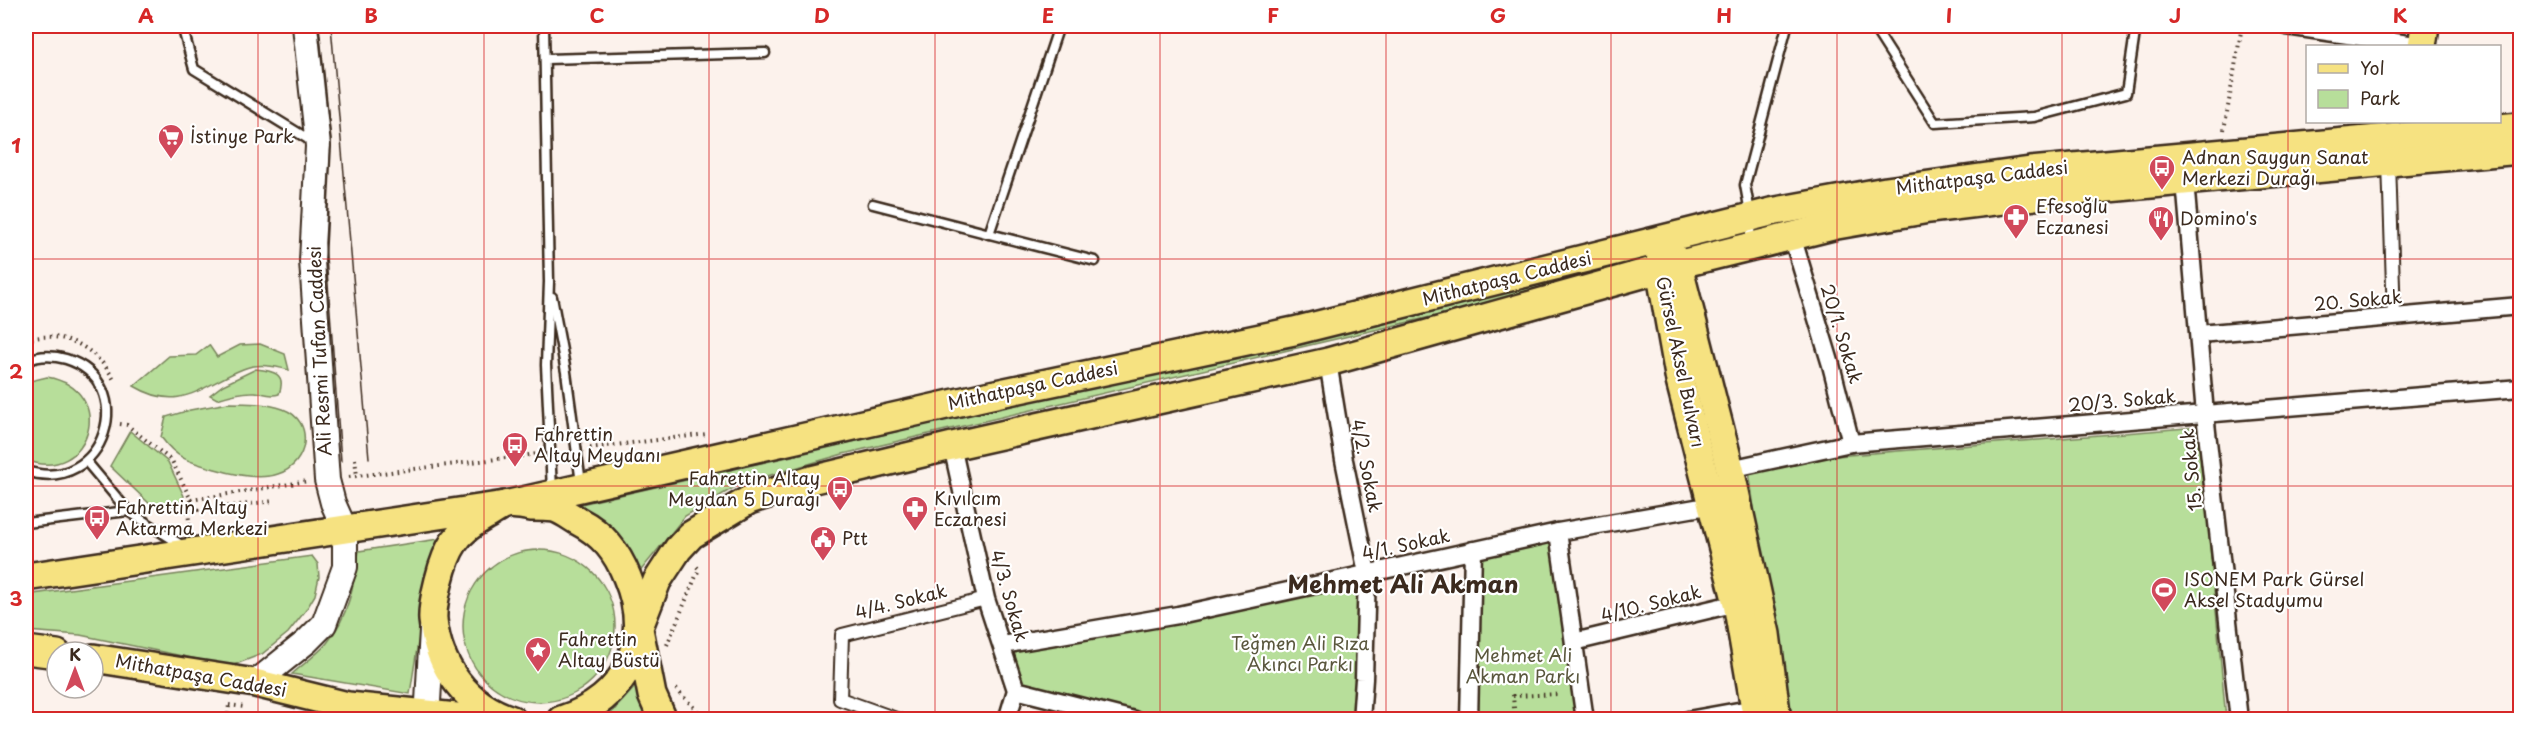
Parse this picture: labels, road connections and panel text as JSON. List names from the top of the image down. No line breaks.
{"streets":{"main road":["Mithatpaşa Caddesi","Ali Resmi Tufan Caddesi","Gürsel Aksel Bulvarı"],"street":["20. Sokak","20/1. Sokak","20/3. Sokak","4/2. Sokak","15. Sokak","4/1. Sokak","4/3. Sokak","4/4. Sokak","4/10. Sokak"]},"crossings":[["Mithatpaşa Caddesi","20/1. Sokak"],["Mithatpaşa Caddesi","Gürsel Aksel Bulvarı"],["Mithatpaşa Caddesi","4/2. Sokak"],["Mithatpaşa Caddesi","15. Sokak"],["Mithatpaşa Caddesi","4/3. Sokak"],["20. Sokak","15. Sokak"],["20/1. Sokak","20/3. Sokak"],["Gürsel Aksel Bulvarı","20/3. Sokak"],["Gürsel Aksel Bulvarı","4/1. Sokak"],["Gürsel Aksel Bulvarı","4/10. Sokak"],["20/3. Sokak","15. Sokak"],["4/2. Sokak","4/1. Sokak"],["4/1. Sokak","4/3. Sokak"],["4/3. Sokak","4/4. Sokak"]],"districts":["Mehmet Ali Akman"],"parks":["Teğmen Ali Rıza Akıncı Parkı","Mehmet Ali Akman Parkı"],"places":{"supermarket":["İstinye Park"],"bus stop":["Adnan Saygun Sanat Merkezi Durağı","Fahrettin Altay Meydanı","Fahrettin Altay Meydan 5 Durağı","Fahrettin Altay Aktarma Merkezi"],"pharmacy":["Efesoğlu Eczanesi","Kıvılcım Eczanesi"],"restaurant":["Domino's"],"public building":["Ptt"],"sports":["ISONEM Park Gürsel Aksel Stadyumu"],"place":["Fahrettin Altay Büstü"]},"legend":["Yol","Park"],"north":"top","grid":{"columns":["A","B","C","D","E","F","G","H","I","J","K"],"rows":["1","2","3"]}}
